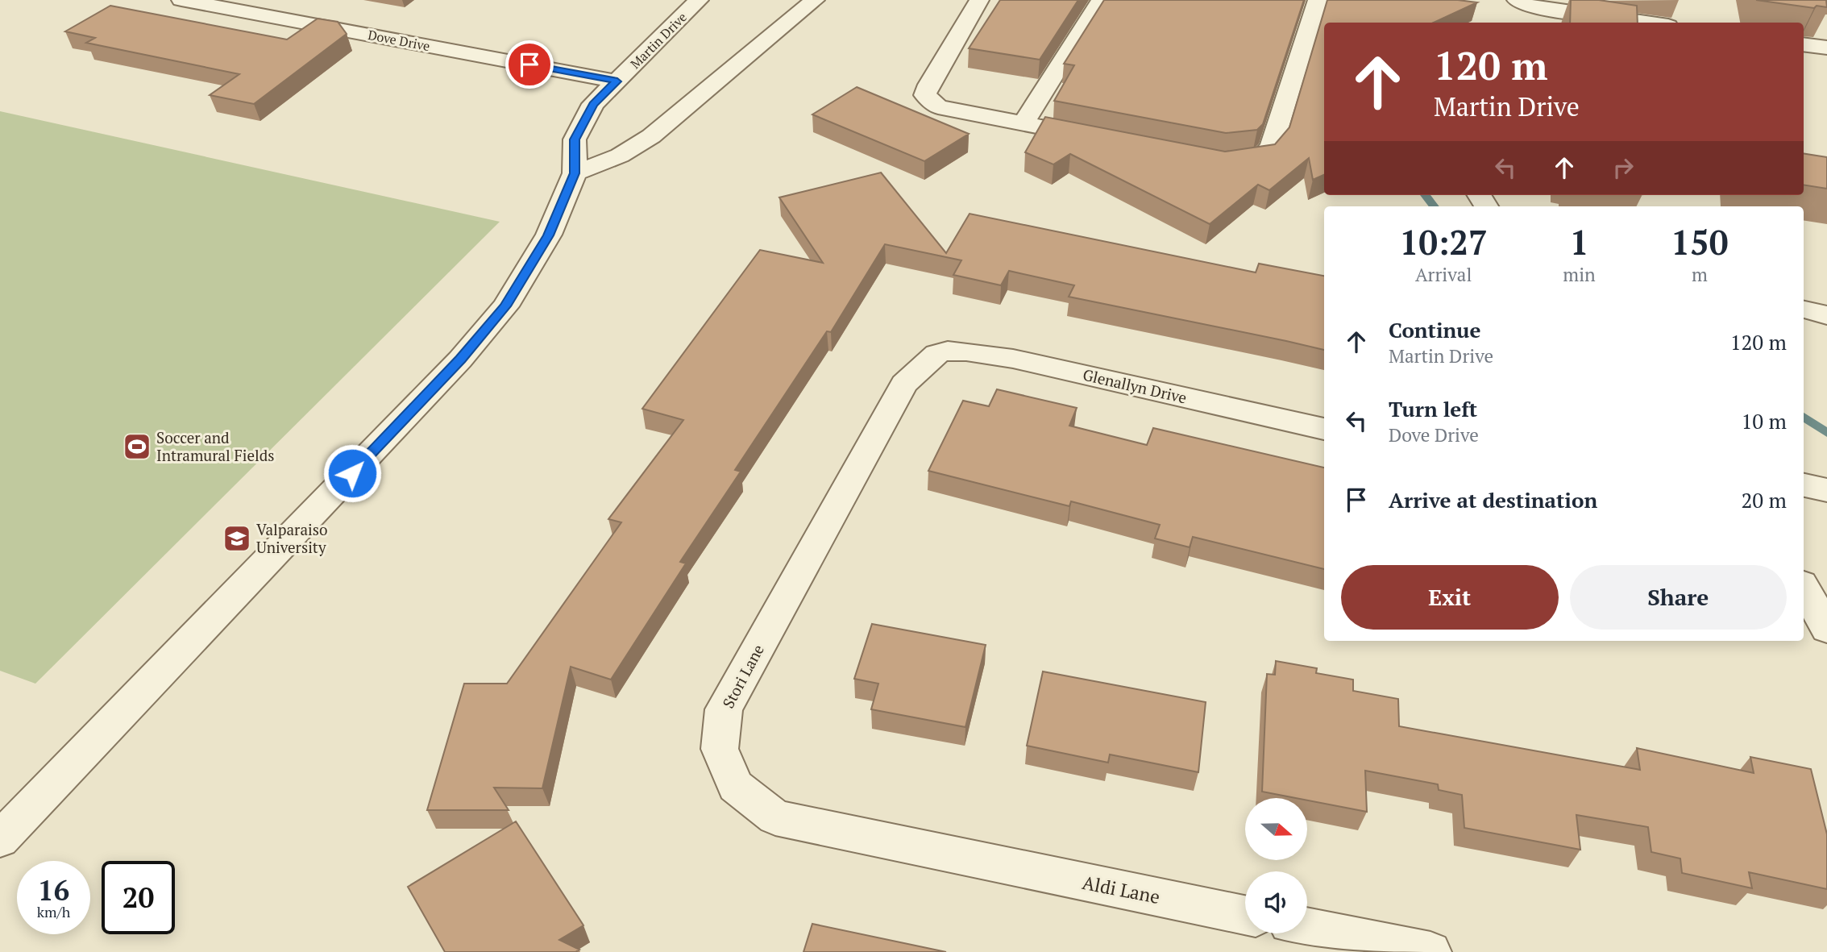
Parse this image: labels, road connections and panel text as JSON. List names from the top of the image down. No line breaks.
{"streets":{"street":["Dove Drive","Martin Drive","Glenallyn Drive","Stori Lane","Aldi Lane"]},"crossings":[["Dove Drive","Martin Drive"],["Glenallyn Drive","Stori Lane"],["Stori Lane","Aldi Lane"]],"places":{"sports":["Soccer and Intramural Fields"],"school or university":["Valparaiso University"]},"north":"right","page":{"turn":["120 m","Martin Drive"],"eta":["10:27","Arrival","1","min","150","m"],"list":[{"name":"Continue","note":"Martin Drive","value":"120 m"},{"name":"Turn left","note":"Dove Drive","value":"10 m"},{"name":"Arrive at destination","value":"20 m"}],"buttons":["Exit","Share"],"speed":"16 km/h","limit":"20"}}
